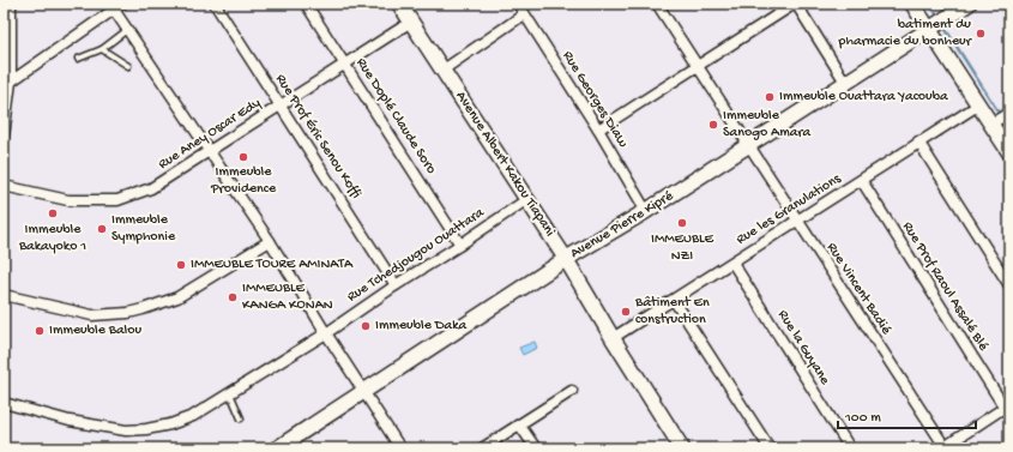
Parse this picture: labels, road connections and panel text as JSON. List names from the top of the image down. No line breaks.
{"streets":{"street":["Rue Georges Diaw","Rue Doplé Claude Soro","Rue Aney Oscar Edy","Rue Prof Éric Senou Koffi","Avenue Albert Kakou Tiapani","Rue les Granulations","Avenue Pierre Kipré","Rue Tchedjougou Ouattara","Rue Prof Raoul Assalé Blé","Rue Vincent Badié","Rue la Guyane"]},"crossings":[["Rue Georges Diaw","Avenue Pierre Kipré"],["Rue Doplé Claude Soro","Rue Aney Oscar Edy"],["Rue Doplé Claude Soro","Rue Tchedjougou Ouattara"],["Rue Aney Oscar Edy","Rue Prof Éric Senou Koffi"],["Rue Aney Oscar Edy","Avenue Albert Kakou Tiapani"],["Rue Prof Éric Senou Koffi","Rue Tchedjougou Ouattara"],["Avenue Albert Kakou Tiapani","Rue les Granulations"],["Avenue Albert Kakou Tiapani","Avenue Pierre Kipré"],["Avenue Albert Kakou Tiapani","Rue Tchedjougou Ouattara"],["Rue les Granulations","Rue Prof Raoul Assalé Blé"],["Rue les Granulations","Rue Vincent Badié"],["Rue les Granulations","Rue la Guyane"],["Avenue Pierre Kipré","Rue Vincent Badié"]],"places":["batiment du pharmacie du bonheur","Immeuble Ouattara Yacouba","Immeuble Sanogo Amara","Immeuble Providence","Immeuble Bakayoko 1","IMMEUBLE NZI","Immeuble Symphonie","IMMEUBLE TOURE AMINATA","IMMEUBLE KANGA KONAN","Bâtiment En construction","Immeuble Daka","Immeuble Balou"],"scale_bar":"100 m"}
